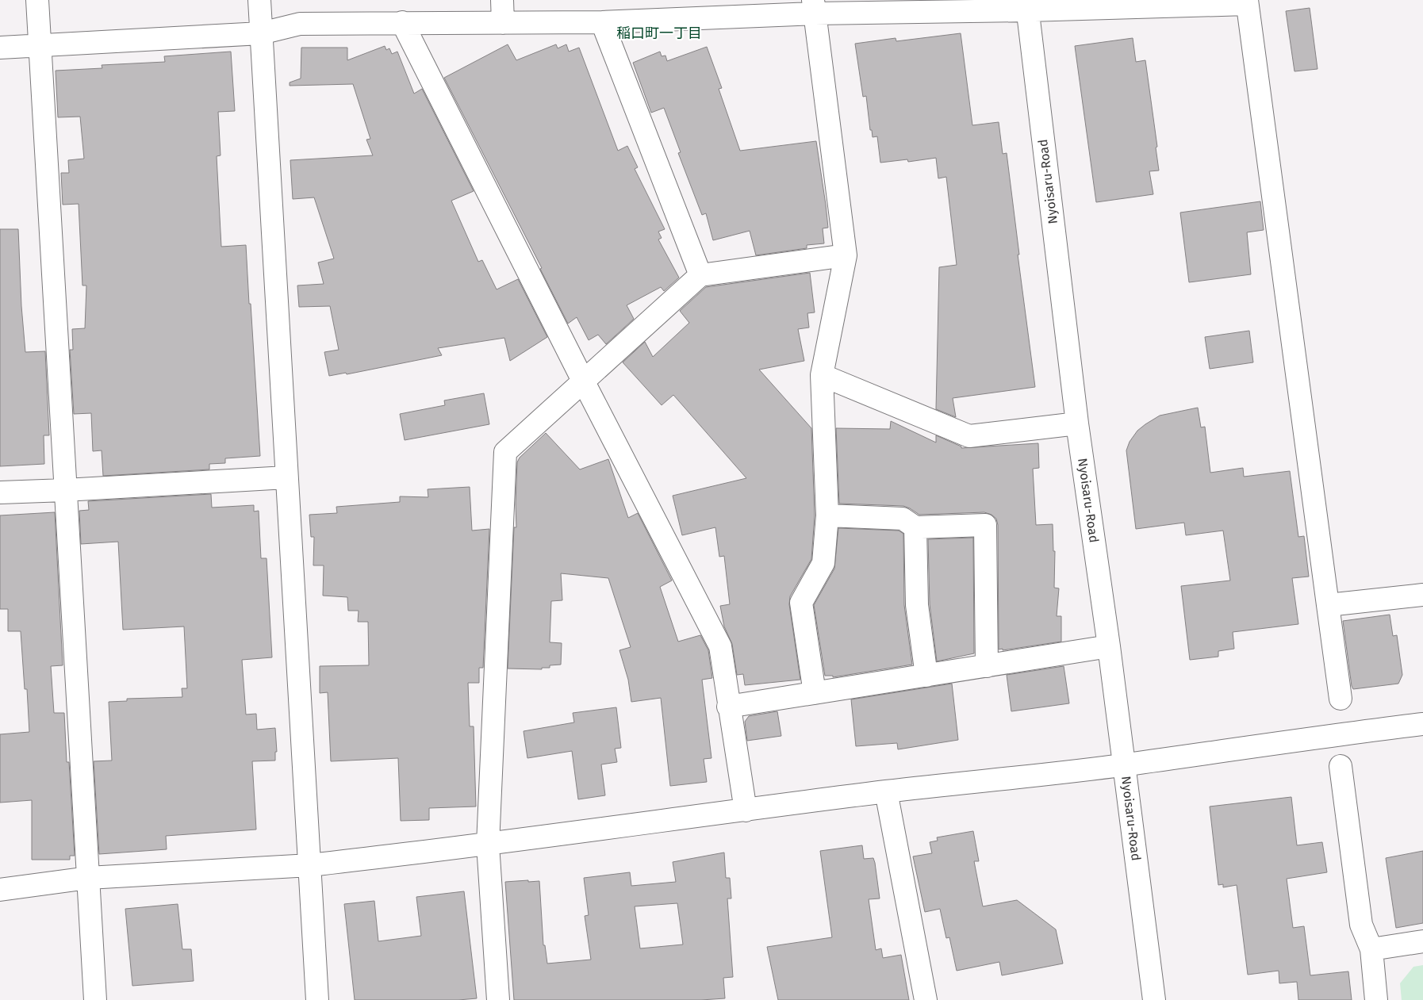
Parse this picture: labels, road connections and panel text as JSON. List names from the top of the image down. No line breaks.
{"streets":{"street":["Nyoisaru-Road"]},"districts":["稲口町一丁目"]}
